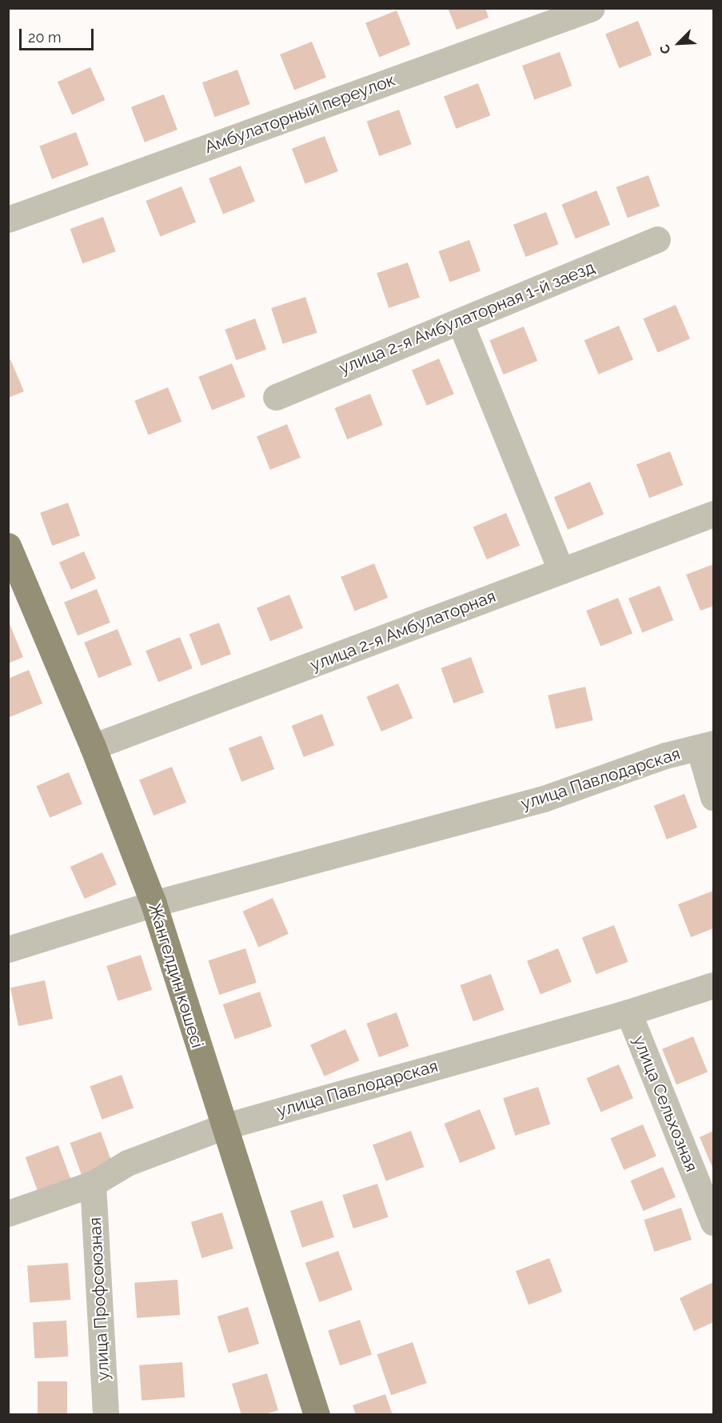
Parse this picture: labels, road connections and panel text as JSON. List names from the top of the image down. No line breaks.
{"streets":{"main road":["Жангелдин көшесі"],"street":["Амбулаторный переулок","улица 2-я Амбулаторная 1-й заезд","улица 2-я Амбулаторная","улица Павлодарская","улица Сельхозная","улица Профсоюзная"]},"crossings":[["улица 2-я Амбулаторная","Жангелдин көшесі"],["улица Павлодарская","Жангелдин көшесі"],["улица Павлодарская","улица Сельхозная"],["улица Павлодарская","улица Профсоюзная"]],"scale_bar":"20 m","north":"bottom left"}
